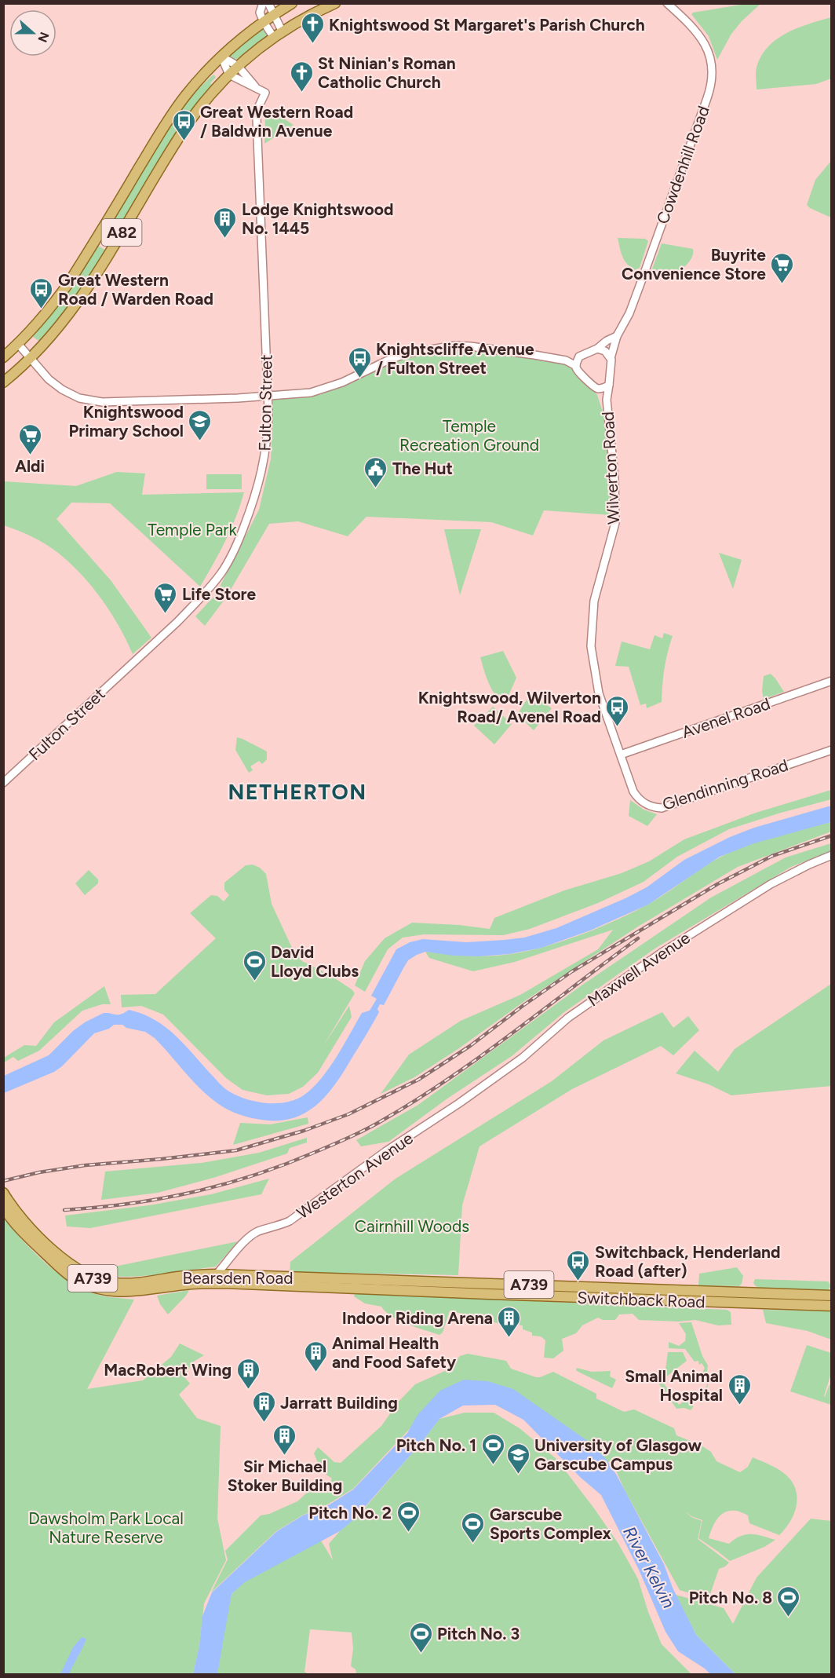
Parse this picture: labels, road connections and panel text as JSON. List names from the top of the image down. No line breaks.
{"streets":{"main road":["A82","Bearsden Road","A739","Switchback Road"],"street":["Cowdenhill Road","Fulton Street","Wilverton Road","Avenel Road","Glendinning Road","Maxwell Avenue","Westerton Avenue"]},"crossings":[["Cowdenhill Road","Wilverton Road"],["Wilverton Road","Avenel Road"],["Wilverton Road","Glendinning Road"],["Avenel Road","Glendinning Road"],["Maxwell Avenue","Westerton Avenue"],["Westerton Avenue","Bearsden Road"],["Bearsden Road","Switchback Road"]],"districts":["NETHERTON"],"water":["River Kelvin"],"parks":["Temple Recreation Ground","Temple Park","Cairnhill Woods","Dawsholm Park Local Nature Reserve"],"places":{"church":["Knightswood St Margaret's Parish Church","St Ninian's Roman Catholic Church"],"bus stop":["Great Western Road / Baldwin Avenue","Great Western Road / Warden Road","Knightscliffe Avenue / Fulton Street","Knightswood, Wilverton Road/ Avenel Road","Switchback, Henderland Road (after)"],"building":["Lodge Knightswood No. 1445","Indoor Riding Arena","Animal Health and Food Safety","MacRobert Wing","Small Animal Hospital","Jarratt Building","Sir Michael Stoker Building"],"supermarket":["Buyrite Convenience Store","Aldi","Life Store"],"school or university":["Knightswood Primary School","University of Glasgow Garscube Campus"],"public building":["The Hut"],"sports":["David Lloyd Clubs","Pitch No. 1","Pitch No. 2","Garscube Sports Complex","Pitch No. 8","Pitch No. 3"]},"north":"right"}
